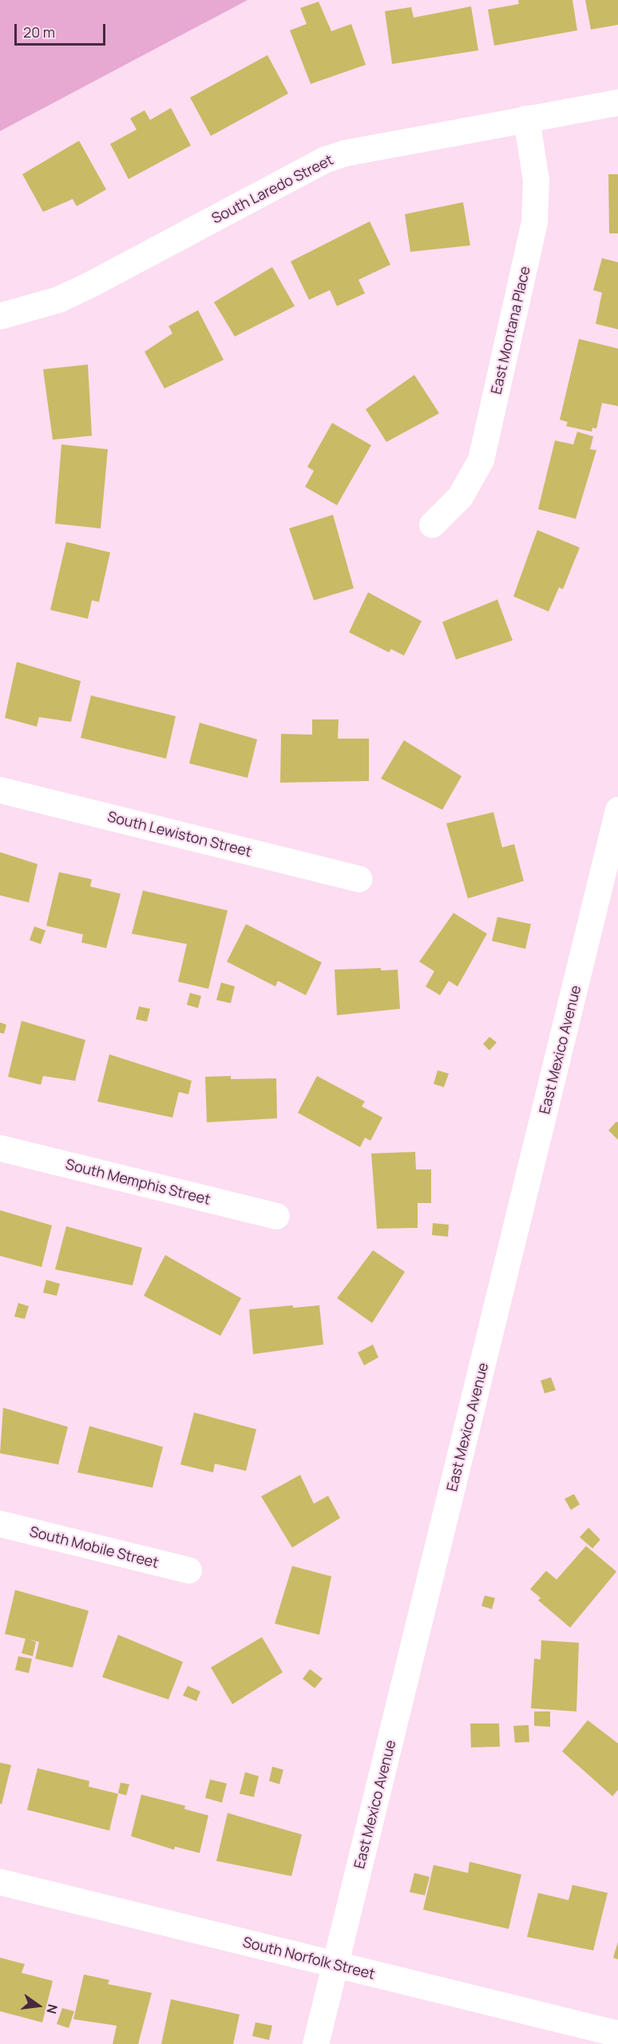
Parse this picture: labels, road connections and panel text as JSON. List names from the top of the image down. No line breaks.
{"streets":{"street":["South Laredo Street","East Montana Place","South Lewiston Street","East Mexico Avenue","South Memphis Street","South Mobile Street","South Norfolk Street"]},"crossings":[["South Laredo Street","East Montana Place"],["East Mexico Avenue","South Norfolk Street"]],"scale_bar":"20 m","north":"right"}
